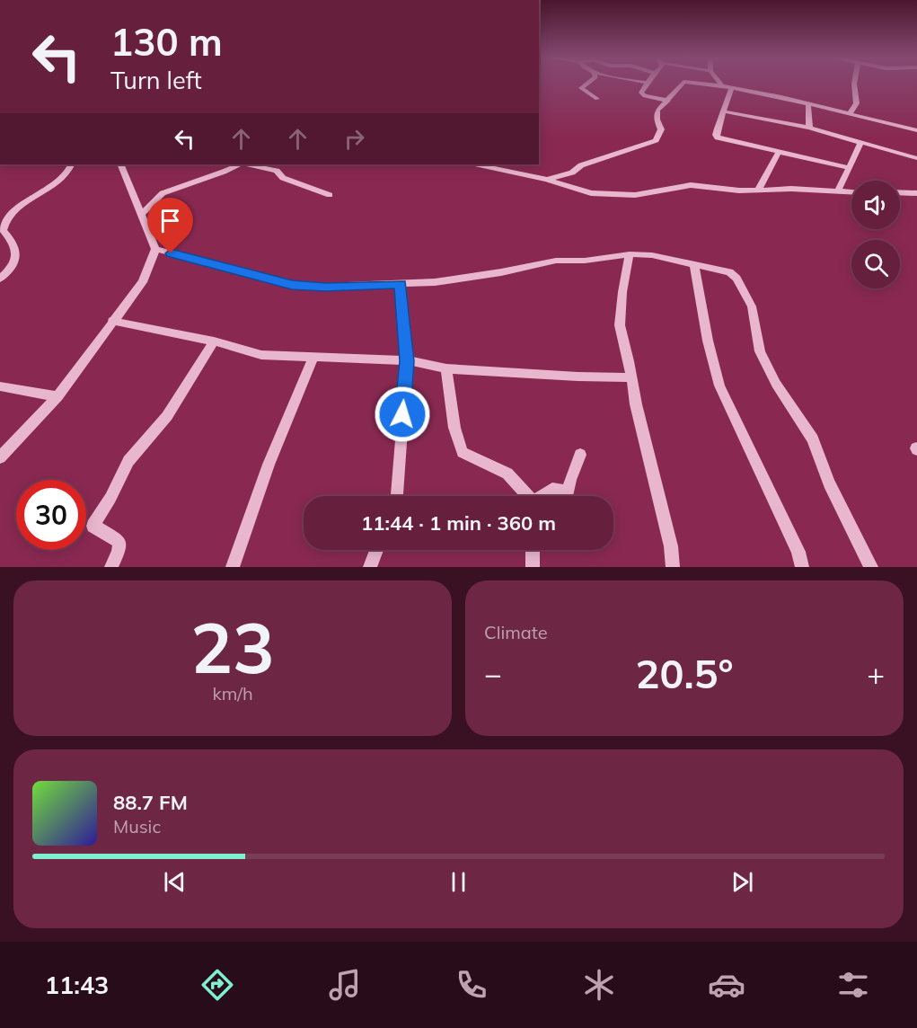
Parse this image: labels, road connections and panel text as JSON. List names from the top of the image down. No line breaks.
{"page":{"turn":["130 m","Turn left"],"limit":"30","trip":"11:44 · 1 min · 360 m","tile":[["23","km/h"],"Climate"],"heat":["−","20.5°","+"],"song":["88.7 FM","Music"],"tabs":"11:43"}}
